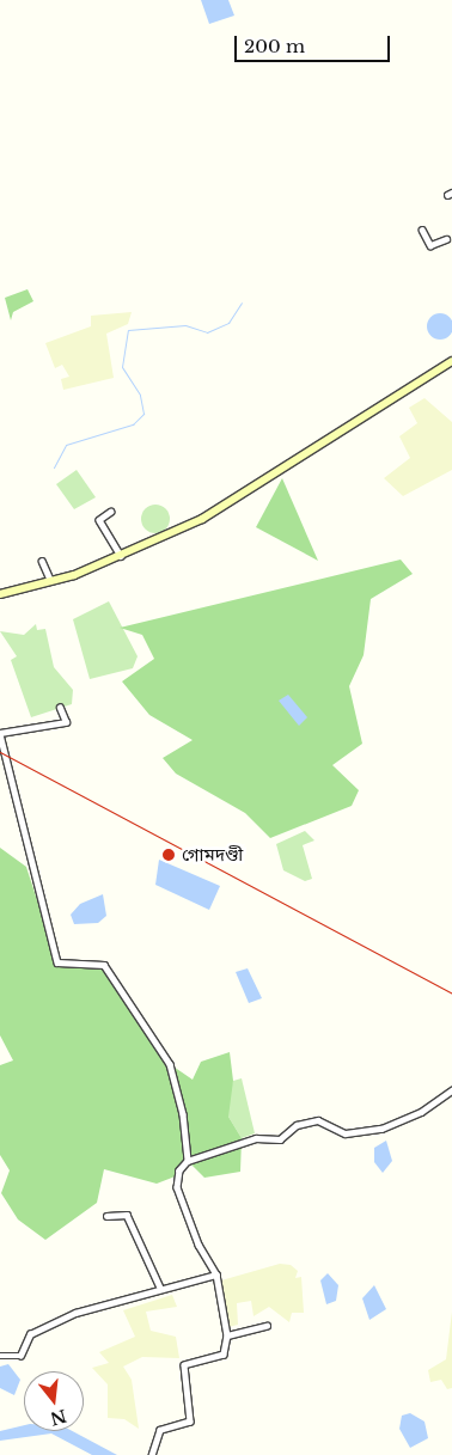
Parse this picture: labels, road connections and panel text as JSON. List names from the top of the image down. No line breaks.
{"places":["গোমদণ্ডী"],"scale_bar":"200 m","north":"bottom"}
